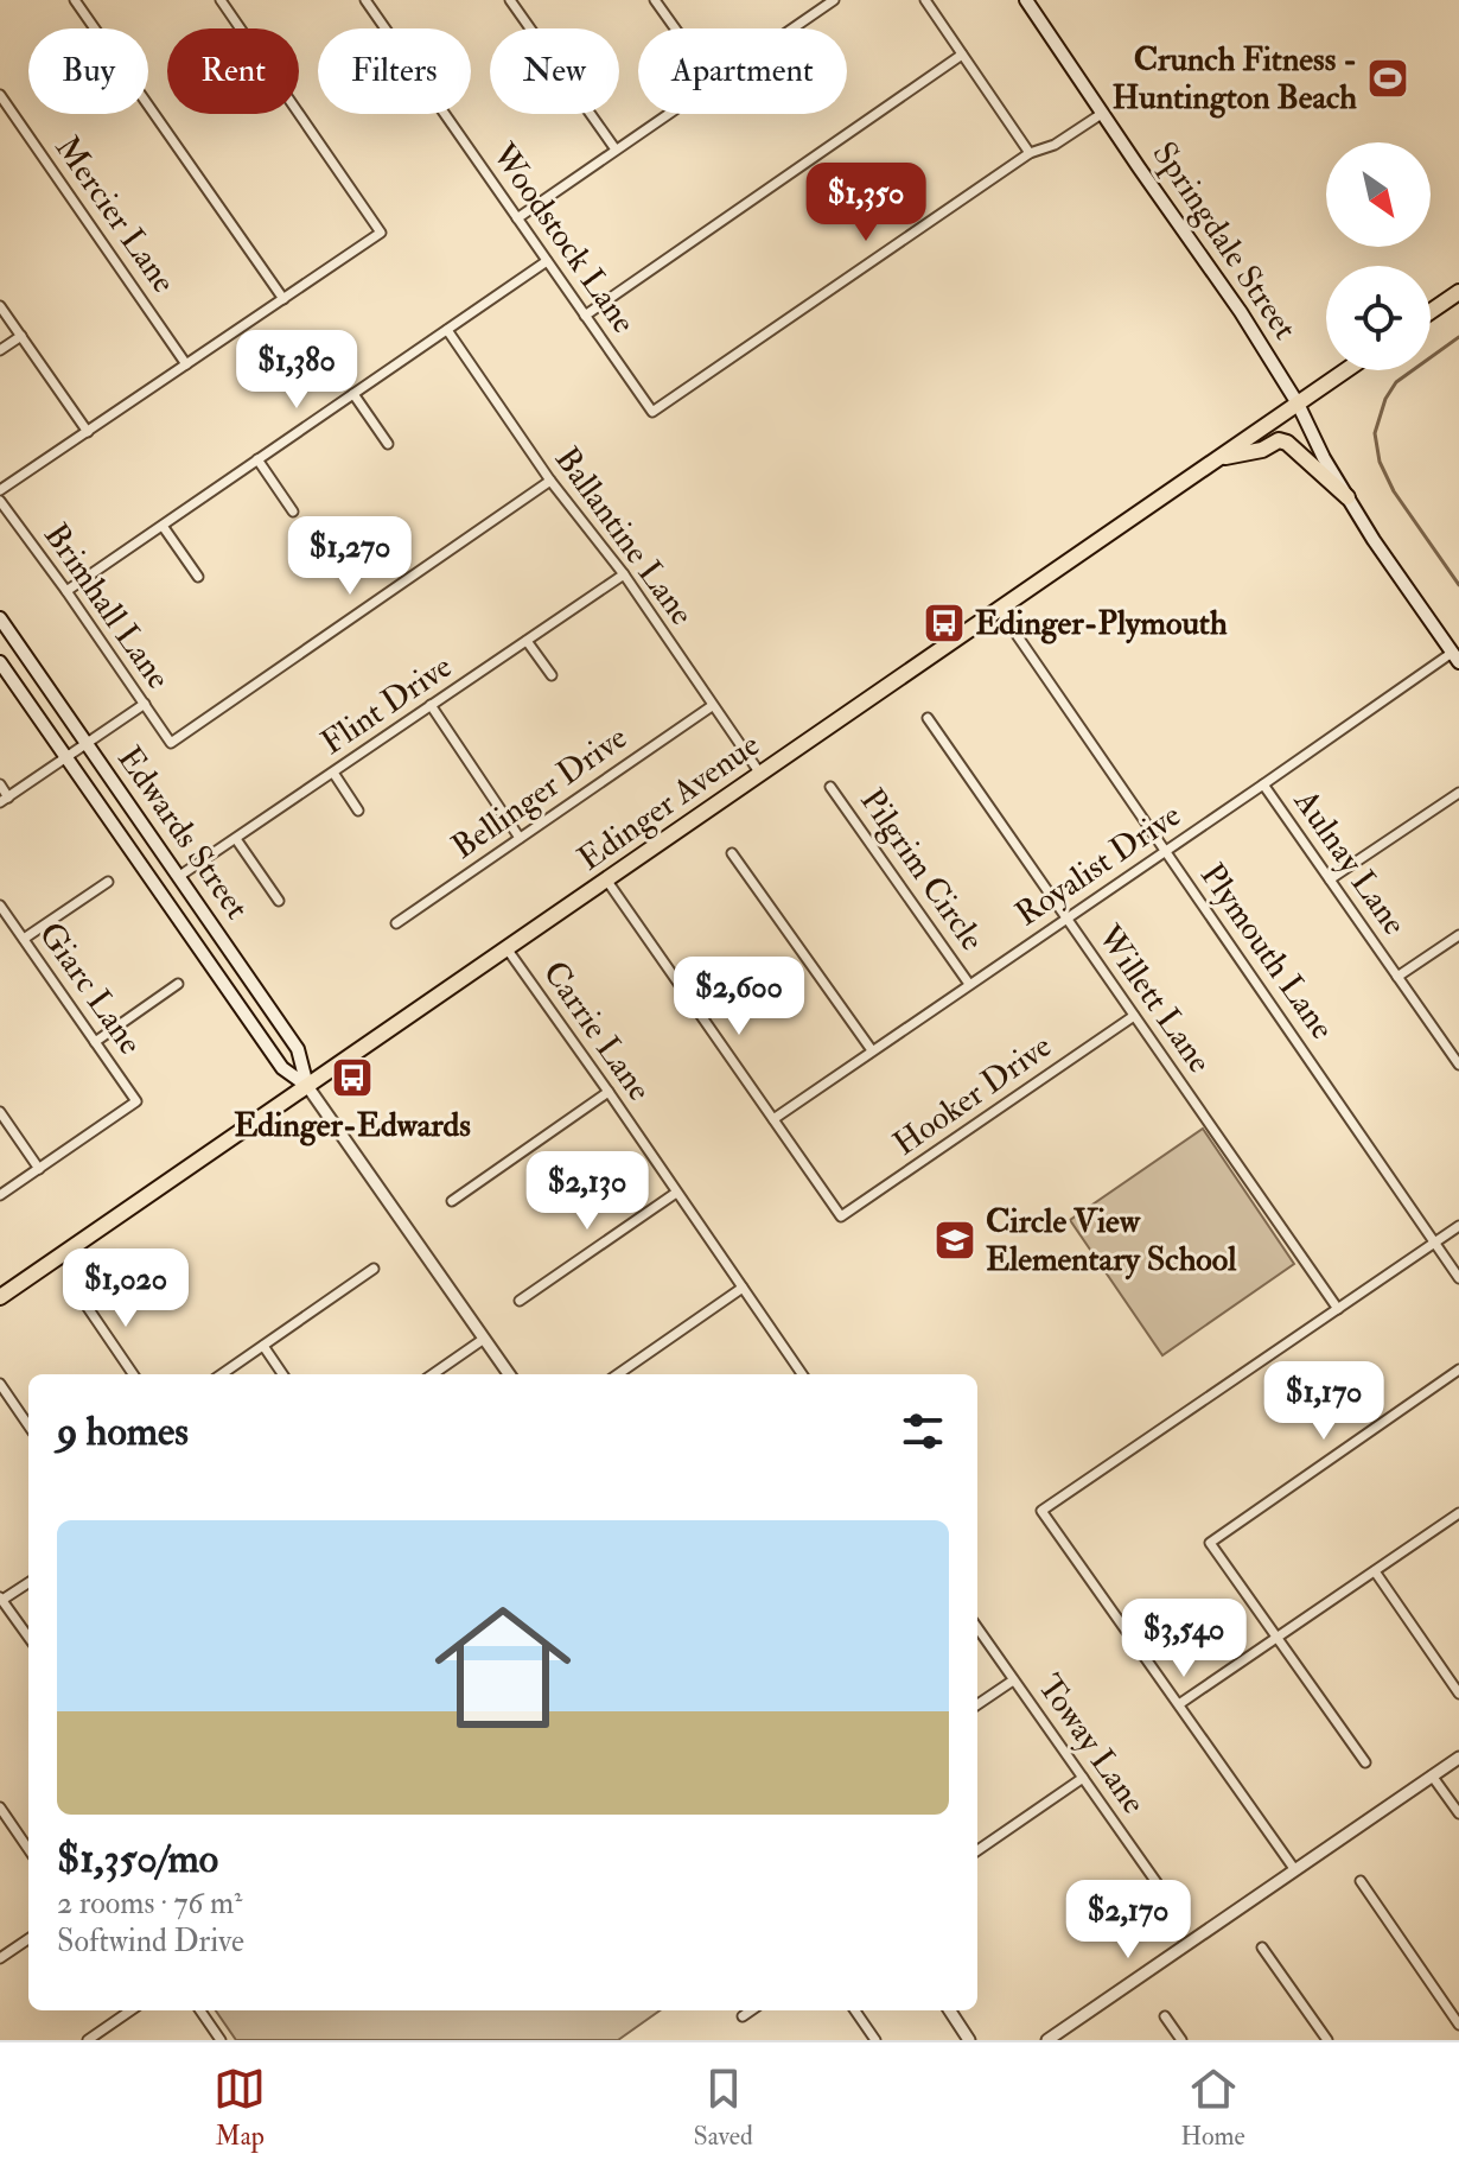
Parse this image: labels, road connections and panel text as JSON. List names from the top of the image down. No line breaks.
{"streets":{"main road":["Springdale Street","Edinger Avenue","Edwards Street"],"street":["Mercier Lane","Woodstock Lane","Ballantine Lane","Brimhall Lane","Flint Drive","Bellinger Drive","Aulnay Lane","Royalist Drive","Pilgrim Circle","Plymouth Lane","Giarc Lane","Willett Lane","Carrie Lane","Hooker Drive","Toway Lane"]},"crossings":[["Springdale Street","Edinger Avenue"],["Springdale Street","Royalist Drive"],["Ballantine Lane","Brimhall Lane"],["Ballantine Lane","Flint Drive"],["Ballantine Lane","Bellinger Drive"],["Ballantine Lane","Edinger Avenue"],["Flint Drive","Edwards Street"],["Edinger Avenue","Edwards Street"],["Edinger Avenue","Plymouth Lane"],["Edinger Avenue","Carrie Lane"],["Aulnay Lane","Royalist Drive"],["Royalist Drive","Pilgrim Circle"],["Royalist Drive","Plymouth Lane"],["Royalist Drive","Willett Lane"],["Royalist Drive","Hooker Drive"],["Willett Lane","Hooker Drive"]],"places":{"sports":["Crunch Fitness - Huntington Beach"],"bus stop":["Edinger-Plymouth","Edinger-Edwards"],"school or university":["Circle View Elementary School"]},"north":"bottom right","page":{"chip":["Buy","Rent","Filters","New","Apartment"],"price":["$1,350","$1,380","$1,270","$2,600","$2,130","$1,020","$1,170","$3,540","$2,170"],"heading":"9 homes","list":[{"name":"$1,350/mo","note":"2 rooms · 76 m² · Softwind Drive"}],"tabs":["Map","Saved","Home"]}}
